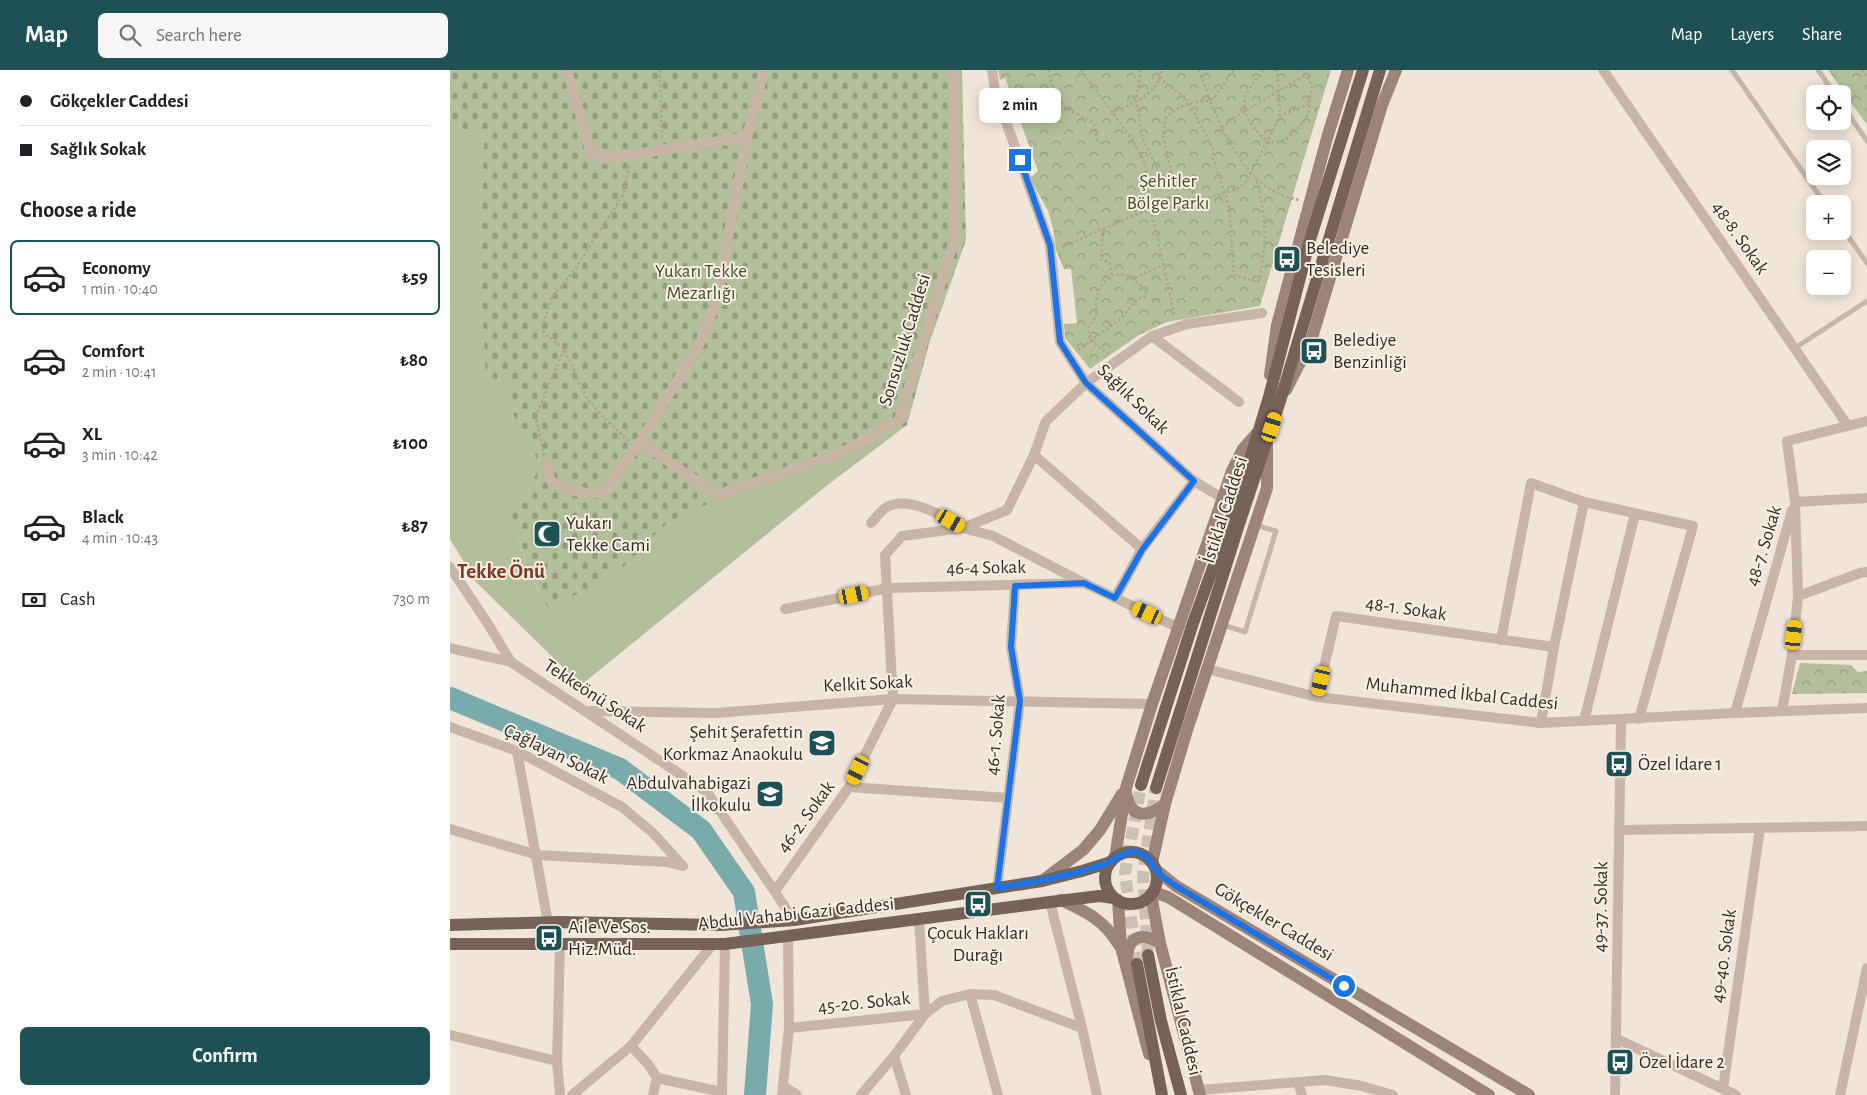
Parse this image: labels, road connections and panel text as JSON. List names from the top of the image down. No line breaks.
{"streets":{"main road":["İstiklal Caddesi","Abdul Vahabi Gazi Caddesi"],"street":["48-8. Sokak","Sonsuzluk Caddesi","Sağlık Sokak","48-7. Sokak","46-4 Sokak","48-1. Sokak","Kelkit Sokak","Muhammed İkbal Caddesi","Tekkeönü Sokak","46-1. Sokak","Çağlayan Sokak","46-2. Sokak","49-37. Sokak","Gökçekler Caddesi","49-40. Sokak","45-20. Sokak"]},"crossings":[["48-7. Sokak","Muhammed İkbal Caddesi"],["46-4 Sokak","46-1. Sokak"],["46-4 Sokak","46-2. Sokak"],["48-1. Sokak","Muhammed İkbal Caddesi"],["Kelkit Sokak","Tekkeönü Sokak"],["Kelkit Sokak","46-1. Sokak"],["Kelkit Sokak","46-2. Sokak"],["Muhammed İkbal Caddesi","49-37. Sokak"],["Tekkeönü Sokak","46-2. Sokak"],["Tekkeönü Sokak","Abdul Vahabi Gazi Caddesi"],["46-1. Sokak","Abdul Vahabi Gazi Caddesi"],["Abdul Vahabi Gazi Caddesi","Gökçekler Caddesi"]],"districts":["Tekke Önü"],"parks":["Şehitler Bölge Parkı","Yukarı Tekke Mezarlığı"],"places":{"bus stop":["Belediye Tesisleri","Belediye Benzinliği","Özel İdare 1","Çocuk Hakları Durağı","Aile Ve Sos. Hiz.Müd.","Özel İdare 2"],"mosque":["Yukarı Tekke Cami"],"school or university":["Şehit Şerafettin Korkmaz Anaokulu","Abdulvahabigazi İlkokulu"]},"page":{"header":"Map","search":"Search here","nav":["Map","Layers","Share"],"banner":["Gökçekler Caddesi","Sağlık Sokak"],"map_buttons":["+","−"],"bubble":"2 min","heading":"Choose a ride","list":[{"name":"Economy","note":"1 min · 10:40","value":"₺59"},{"name":"Comfort","note":"2 min · 10:41","value":"₺80"},{"name":"XL","note":"3 min · 10:42","value":"₺100"},{"name":"Black","note":"4 min · 10:43","value":"₺87"}],"pay":["Cash","730 m"],"buttons":"Confirm"}}
